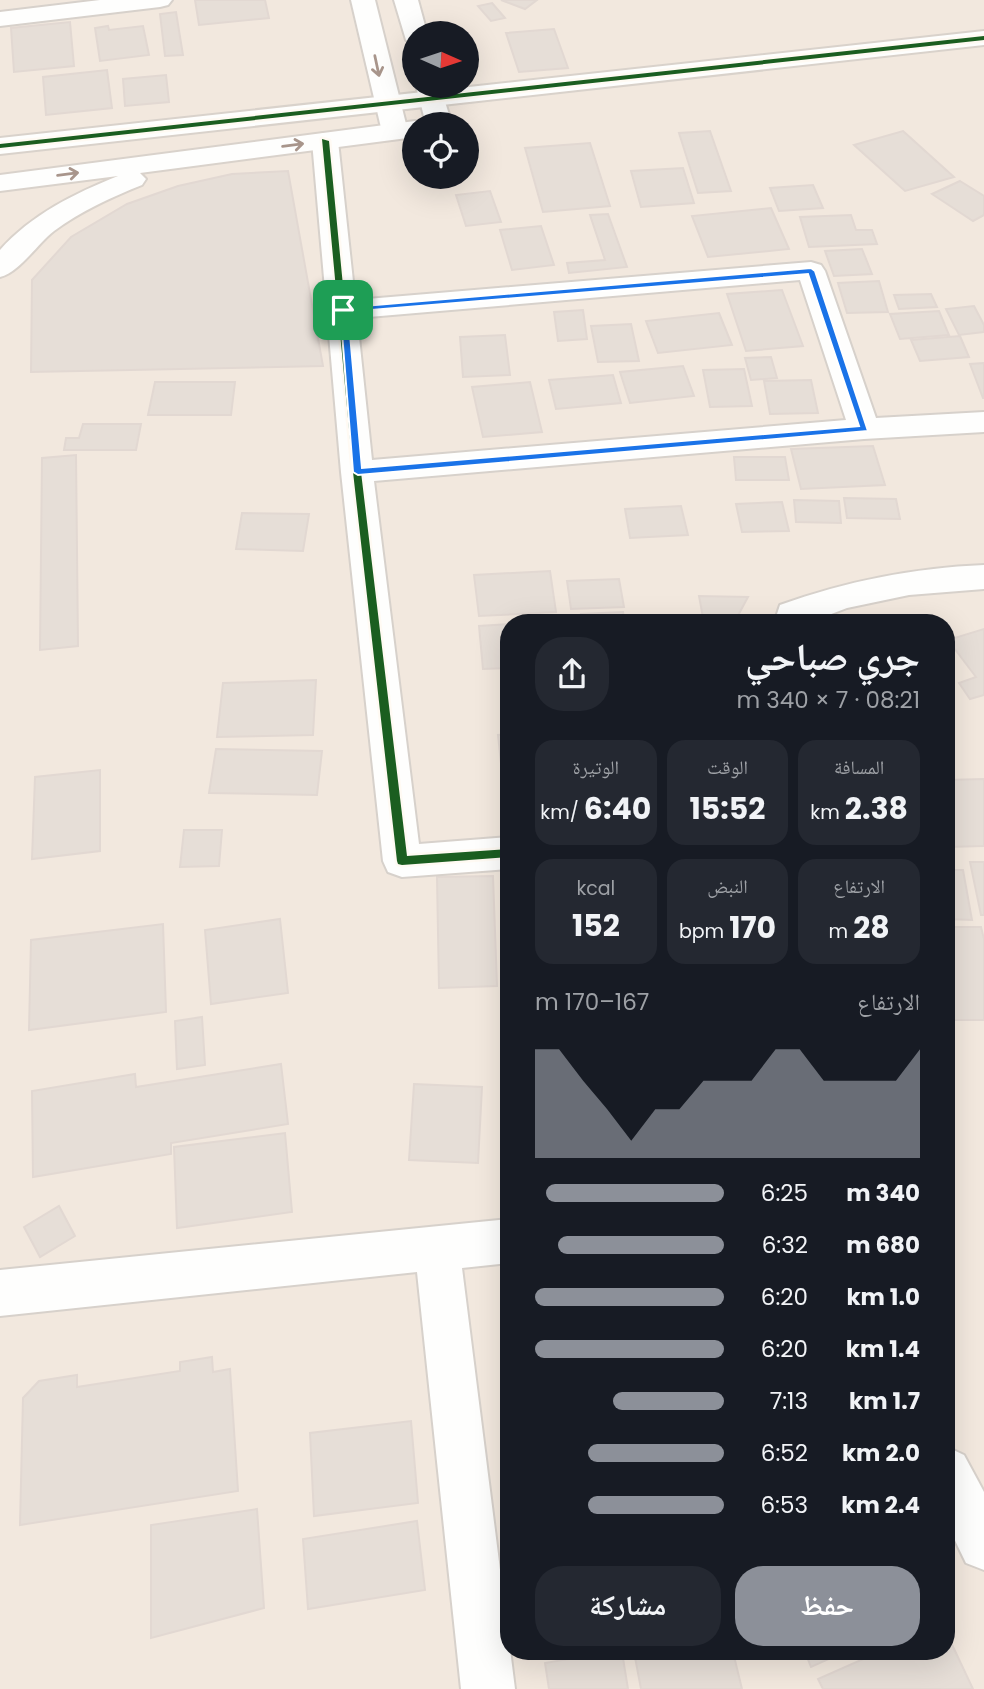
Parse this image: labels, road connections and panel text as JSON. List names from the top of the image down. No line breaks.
{"north":"right","page":{"heading":["جري صباحي","08:21 · 7 × 340 m"],"stats":[["المسافة","2.38 km"],["الوقت","15:52"],["الوتيرة","6:40 /km"],["الارتفاع","28 m"],["النبض","170 bpm"],["kcal","152"]],"chart":["الارتفاع","167–170 m"],"list":[{"name":"340 m","note":"6:25"},{"name":"680 m","note":"6:32"},{"name":"1.0 km","note":"6:20"},{"name":"1.4 km","note":"6:20"},{"name":"1.7 km","note":"7:13"},{"name":"2.0 km","note":"6:52"},{"name":"2.4 km","note":"6:53"}],"buttons":["حفظ","مشاركة"]}}
